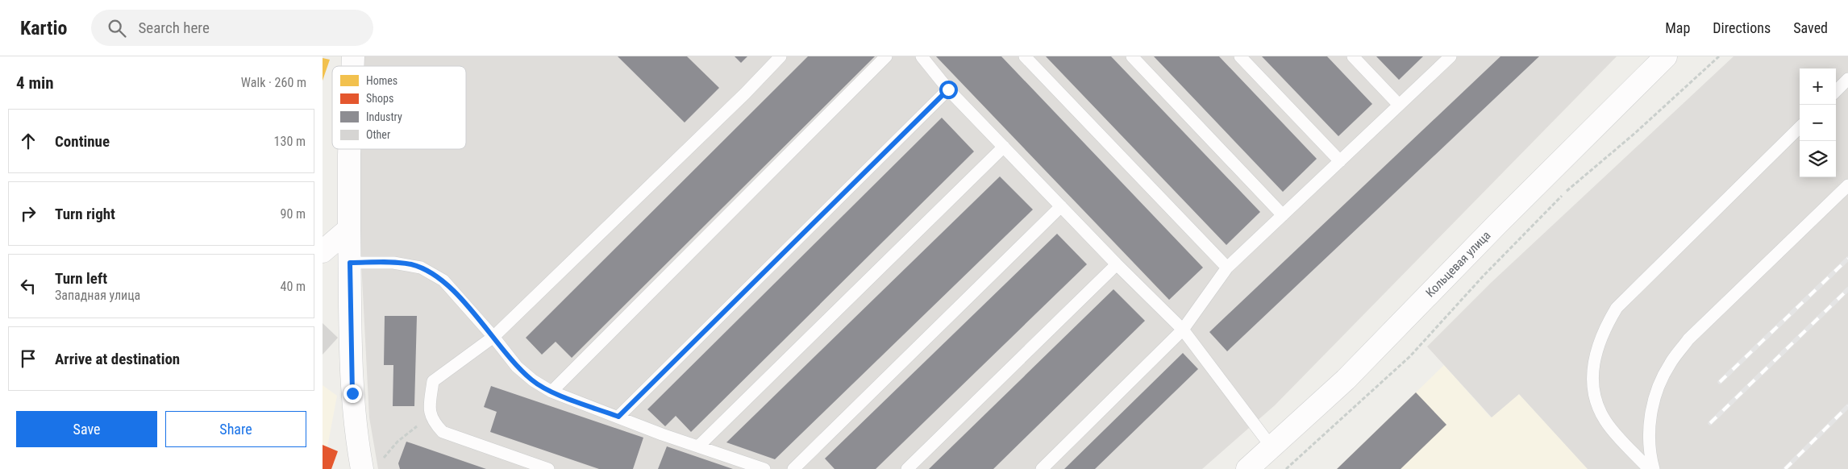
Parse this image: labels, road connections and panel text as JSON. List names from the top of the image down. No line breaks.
{"streets":{"street":["Кольцевая улица"]},"legend":["Homes","Shops","Industry","Other"],"page":{"header":"Kartio","search":"Search here","nav":["Map","Directions","Saved"],"heading":["4 min","Walk · 260 m"],"map_buttons":["+","−"],"list":[["Continue","130 m"],["Turn right","90 m"],["Turn left","Западная улица","40 m"],"Arrive at destination"],"buttons":["Save","Share"]}}
